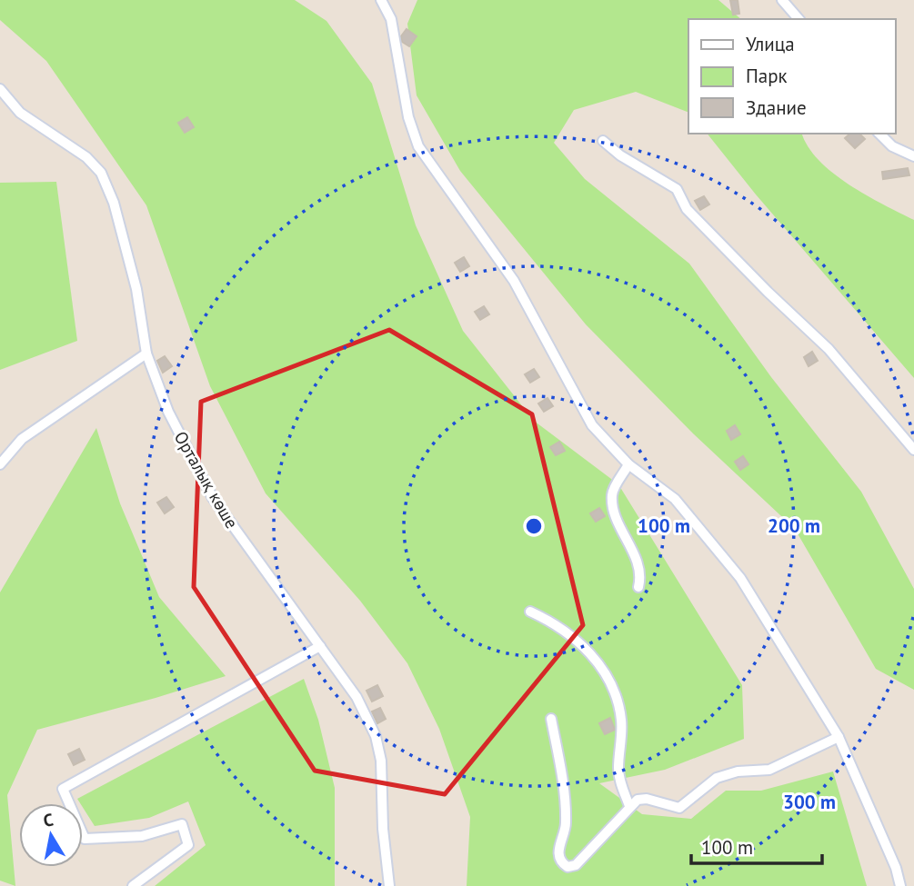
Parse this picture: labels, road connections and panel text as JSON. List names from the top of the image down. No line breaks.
{"streets":{"street":["Орталық көше"]},"legend":["Улица","Парк","Здание"],"scale_bar":"100 m","north":"top","rings":["100 m","200 m","300 m"]}
